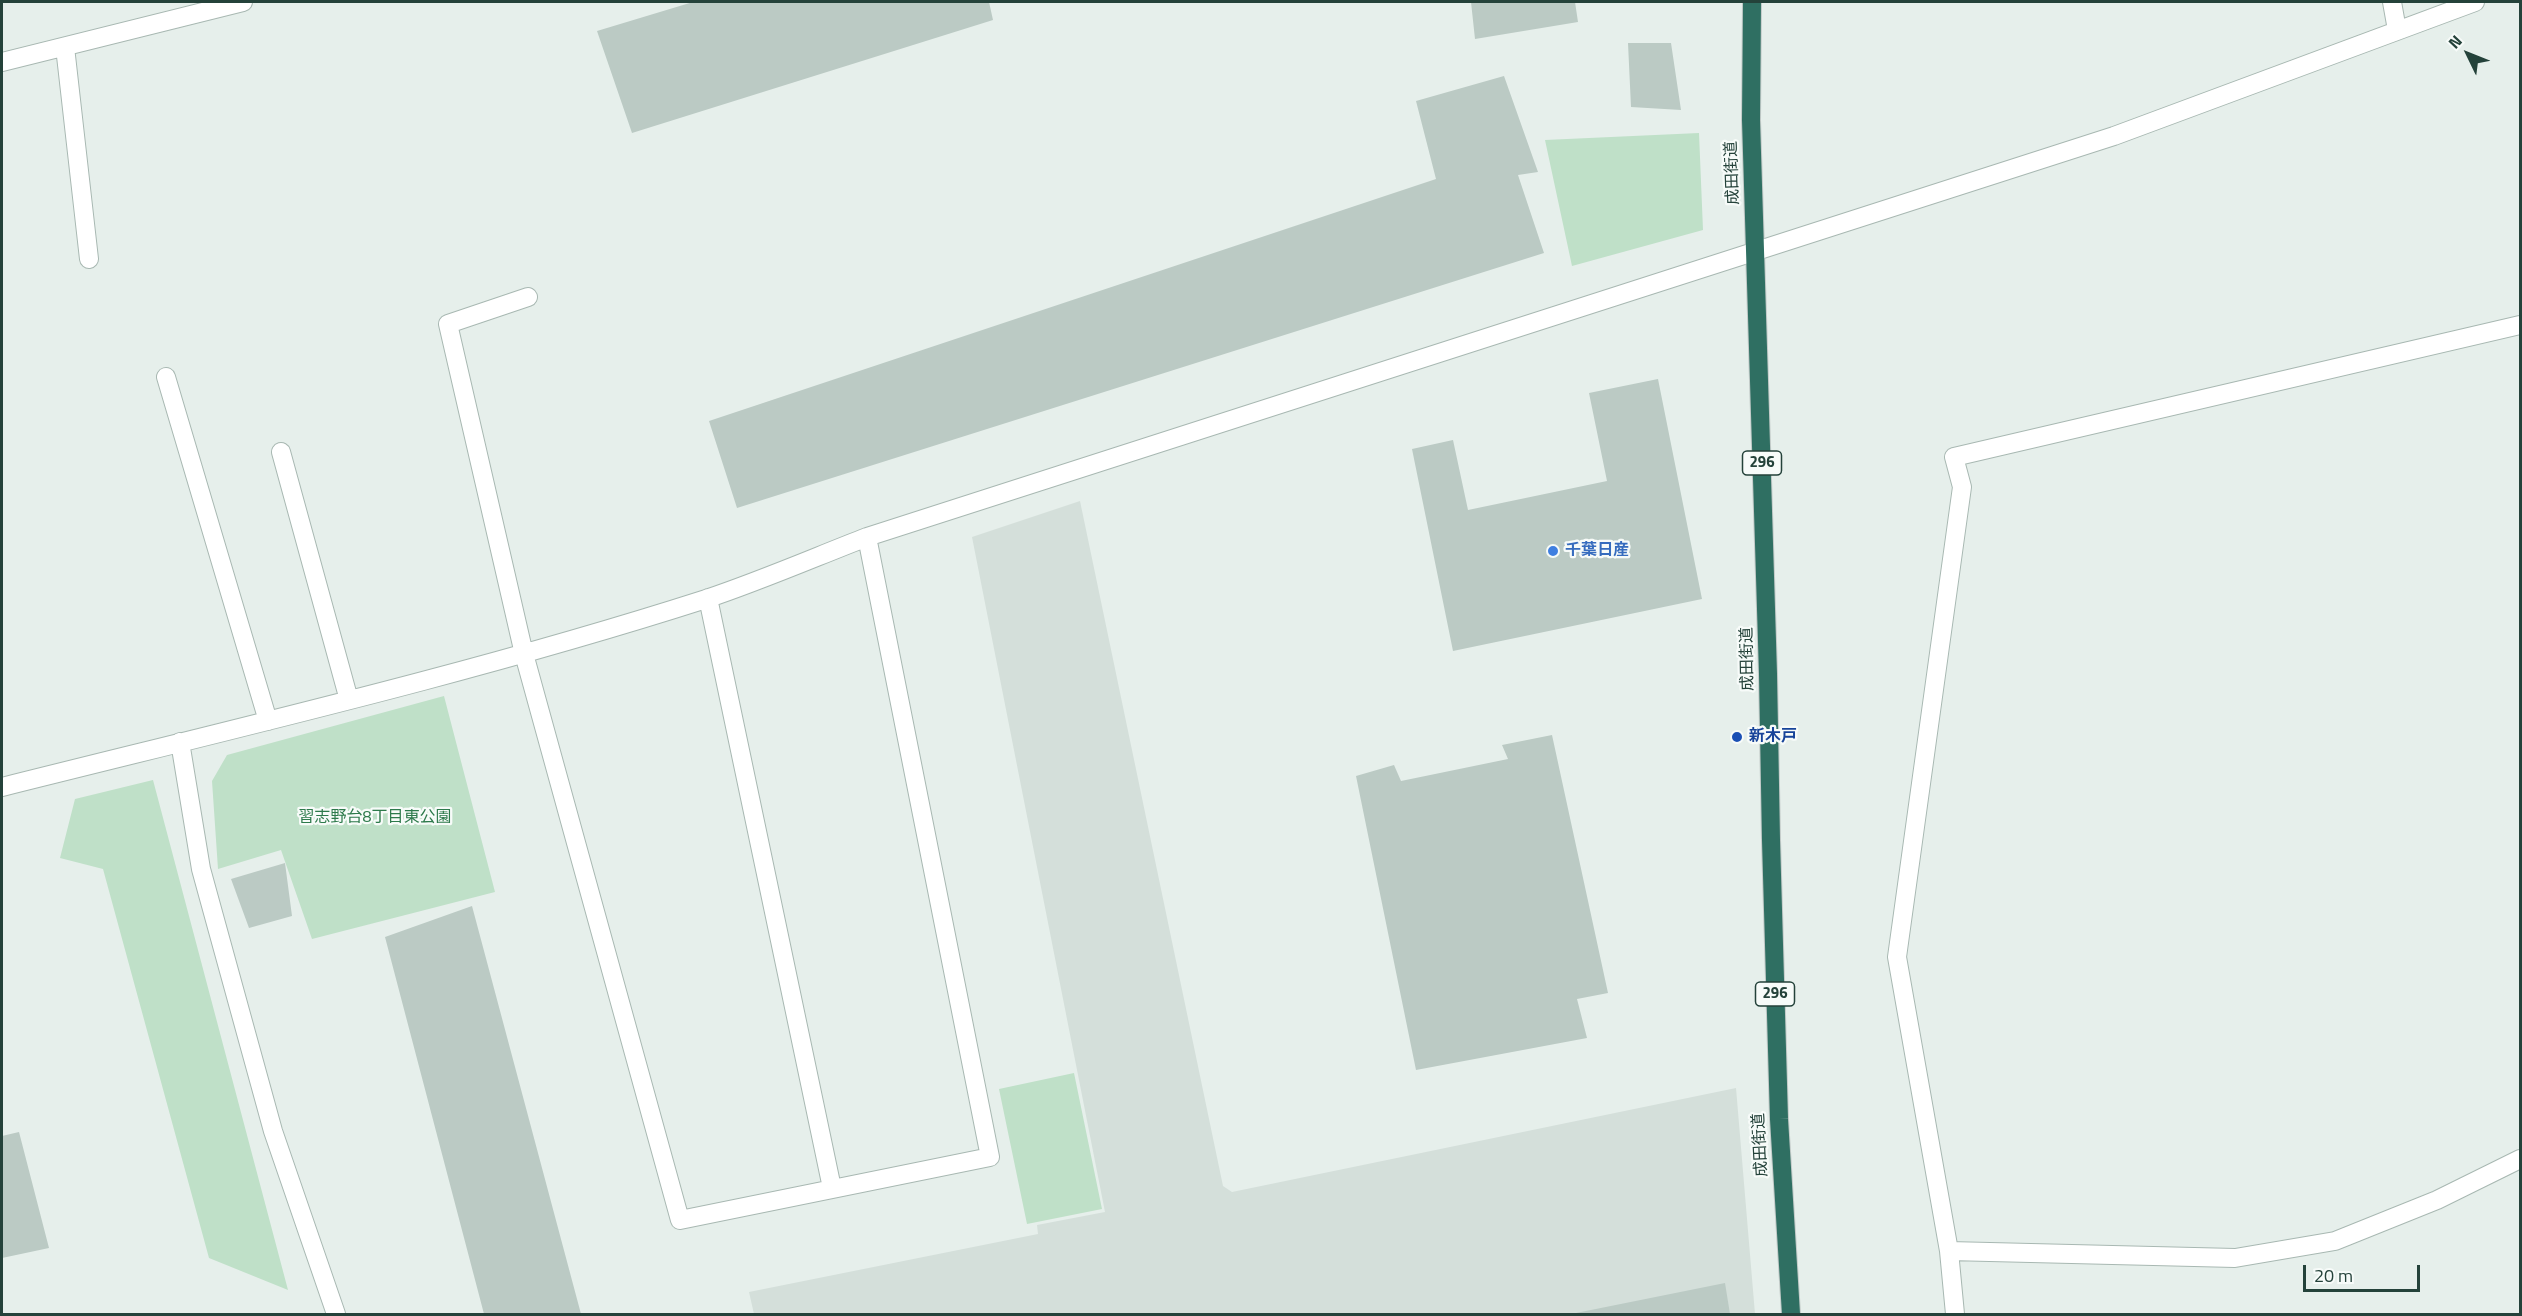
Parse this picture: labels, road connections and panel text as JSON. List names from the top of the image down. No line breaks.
{"streets":{"highway":["成田街道","296"]},"parks":["習志野台8丁目東公園"],"places":["千葉日産","新木戸"],"scale_bar":"20 m","north":"top left"}
